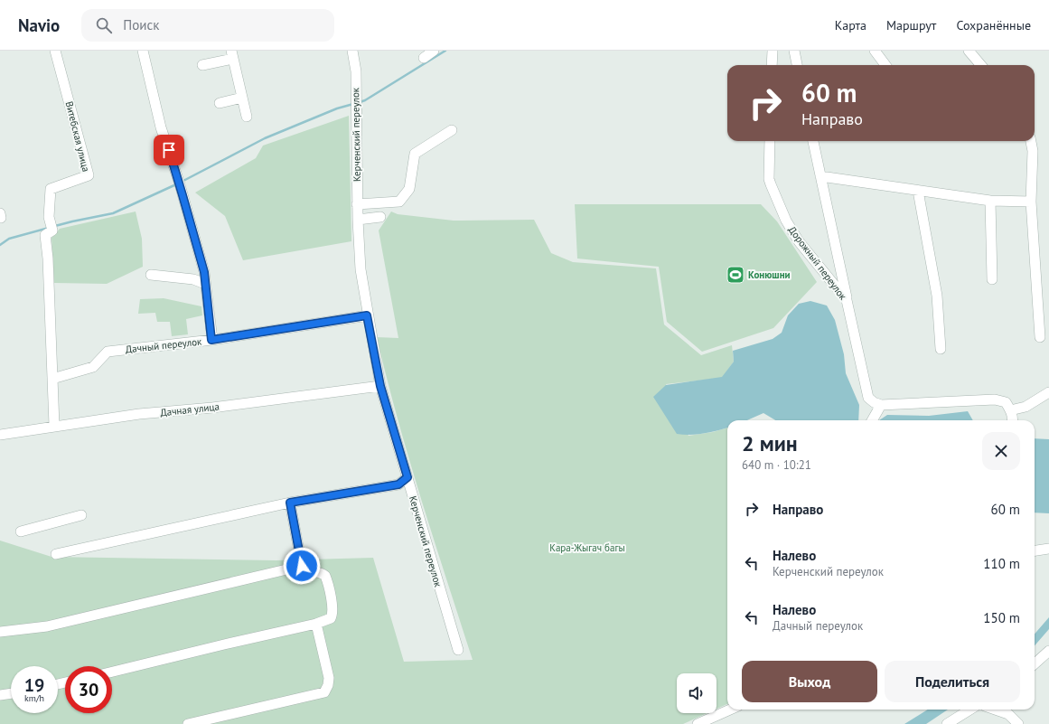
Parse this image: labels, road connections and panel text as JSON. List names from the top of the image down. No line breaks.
{"streets":{"street":["Керченский переулок","Витебская улица","Дорожный переулок","Дачный переулок","Дачная улица"]},"crossings":[["Керченский переулок","Дачный переулок"],["Керченский переулок","Дачная улица"],["Витебская улица","Дачный переулок"]],"parks":["Кара-Жыгач багы"],"places":{"sports":["Конюшни"]},"page":{"header":"Navio","search":"Поиск","nav":["Карта","Маршрут","Сохранённые"],"turn":["60 m","Направо"],"heading":["2 мин","640 m · 10:21"],"list":[{"name":"Направо","value":"60 m"},{"name":"Налево","note":"Керченский переулок","value":"110 m"},{"name":"Налево","note":"Дачный переулок","value":"150 m"}],"buttons":["Выход","Поделиться"],"speed":"19 km/h","limit":"30"}}
